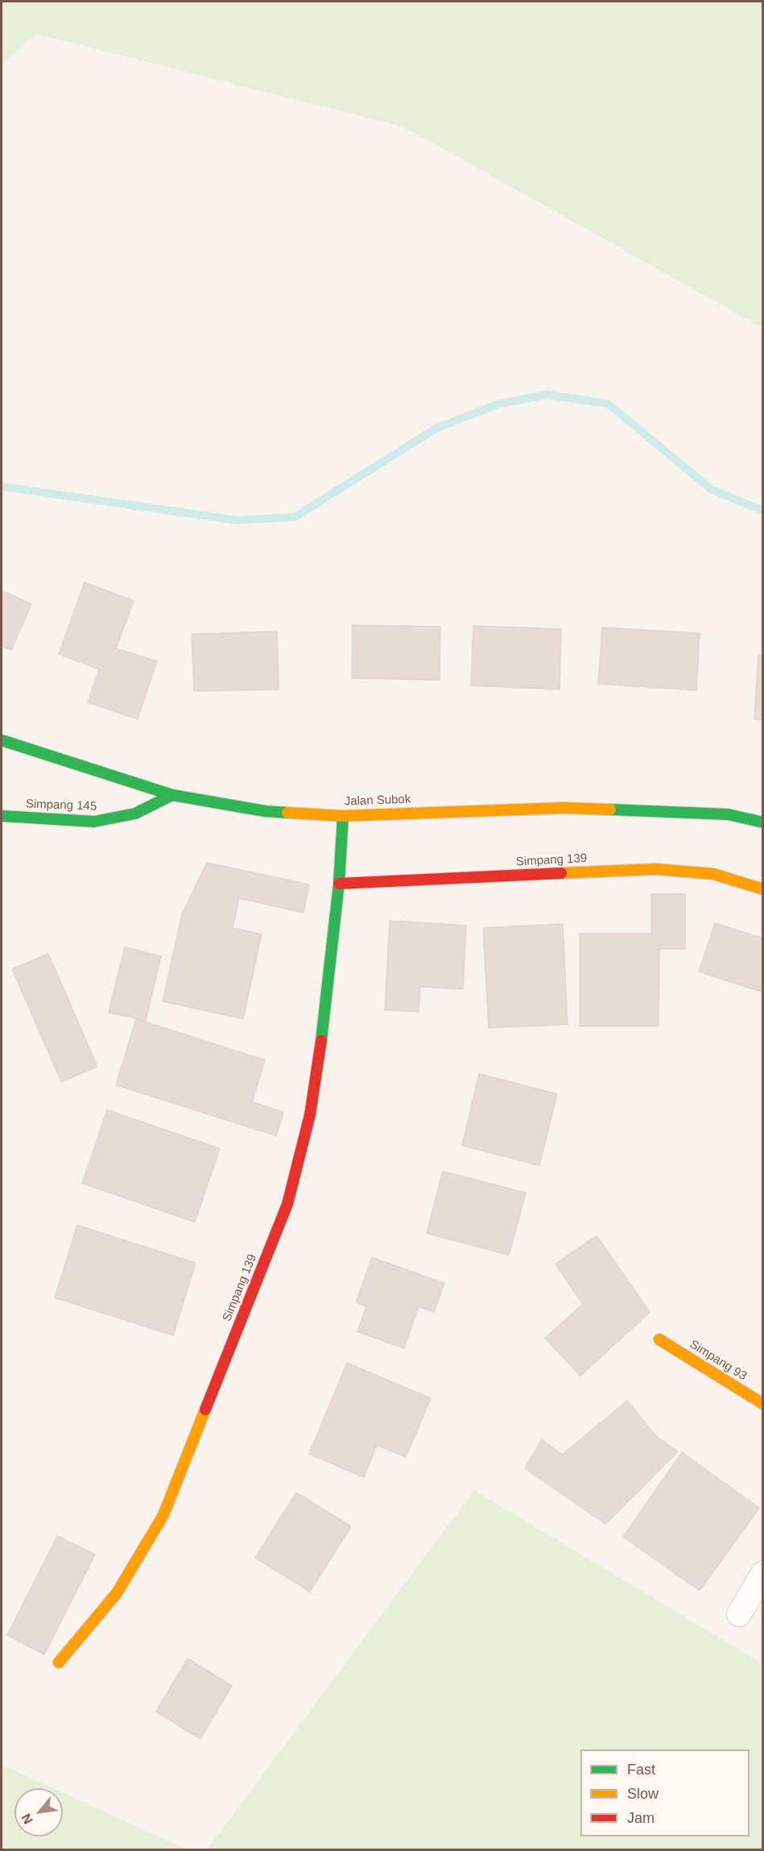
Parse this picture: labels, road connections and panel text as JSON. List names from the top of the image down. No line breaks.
{"streets":{"street":["Jalan Subok","Simpang 145","Simpang 139","Simpang 93"]},"crossings":[["Jalan Subok","Simpang 145"],["Jalan Subok","Simpang 139"]],"legend":["Fast","Slow","Jam"],"north":"bottom left"}
